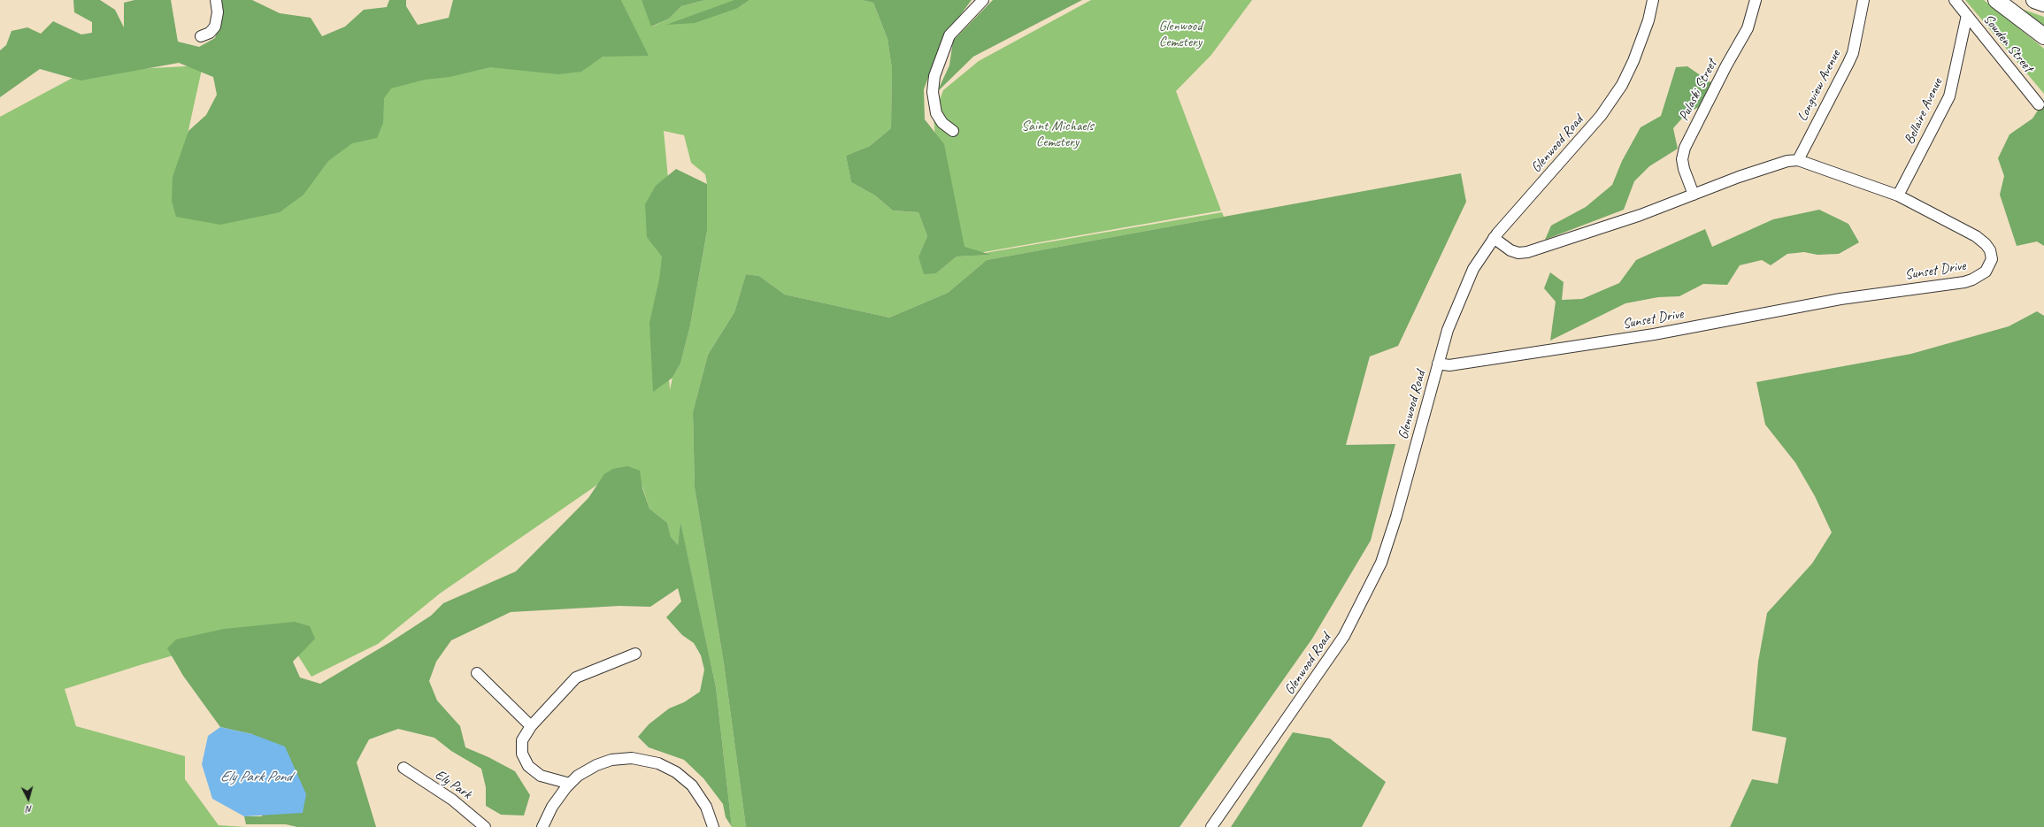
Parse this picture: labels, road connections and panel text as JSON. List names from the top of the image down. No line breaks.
{"streets":{"street":["Sowden Street","Longview Avenue","Pulaski Street","Bellaire Avenue","Glenwood Road","Sunset Drive","Ely Park"]},"crossings":[["Sowden Street","Bellaire Avenue"],["Longview Avenue","Sunset Drive"],["Pulaski Street","Sunset Drive"],["Bellaire Avenue","Sunset Drive"],["Glenwood Road","Sunset Drive"]],"water":["Ely Park Pond"],"parks":["Glenwood Cemetery","Saint Michaels Cemetery"],"north":"bottom"}
